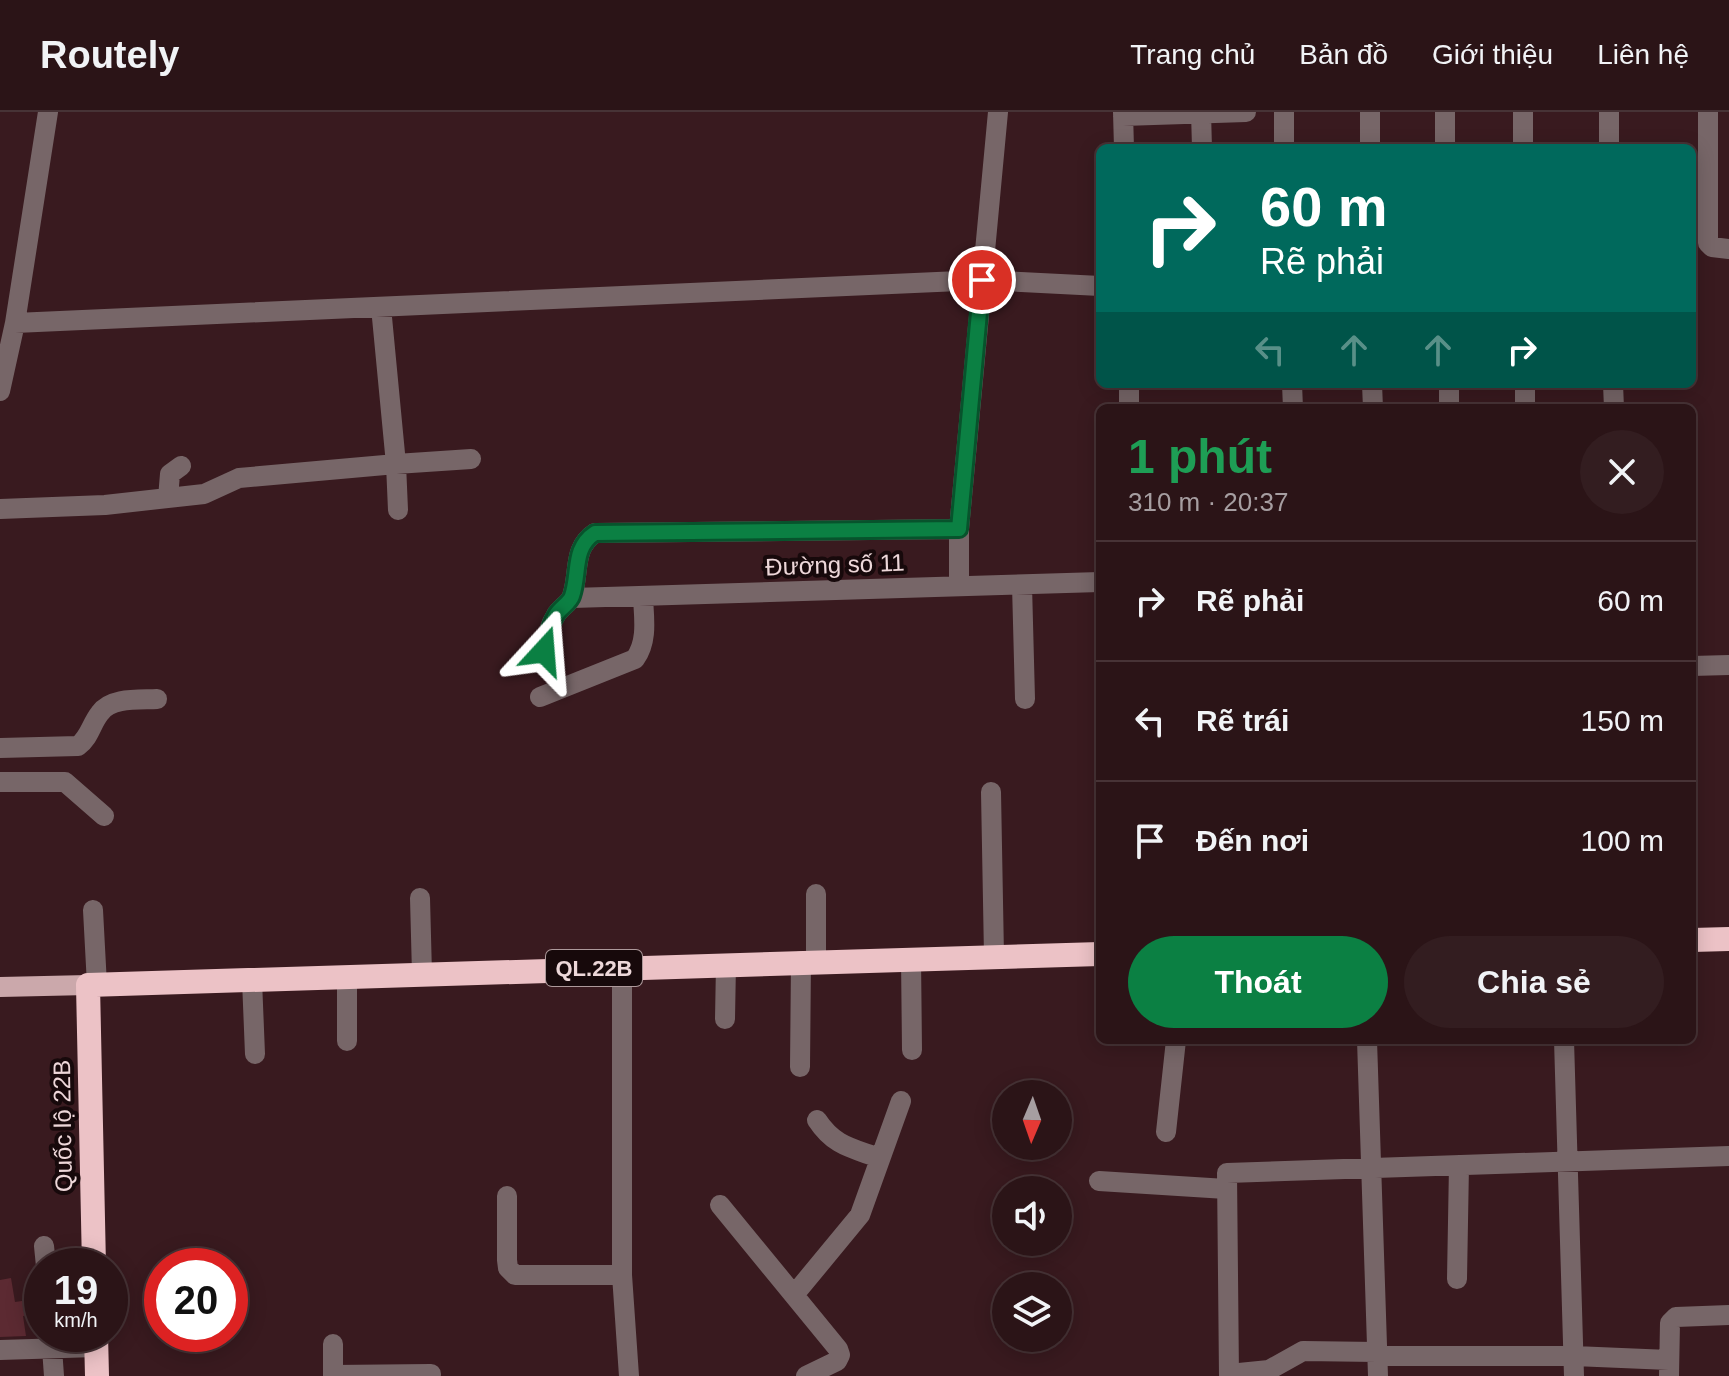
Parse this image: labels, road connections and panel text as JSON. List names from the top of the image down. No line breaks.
{"streets":{"highway":["QL.22B","Quốc lộ 22B"],"street":["Đường số 11"]},"crossings":[["QL.22B","Quốc lộ 22B"]],"north":"bottom","page":{"header":"Routely","nav":["Trang chủ","Bản đồ","Giới thiệu","Liên hệ"],"turn":["60 m","Rẽ phải"],"heading":["1 phút","310 m · 20:37"],"list":[{"name":"Rẽ phải","value":"60 m"},{"name":"Rẽ trái","value":"150 m"},{"name":"Đến nơi","value":"100 m"}],"buttons":["Thoát","Chia sẻ"],"speed":"19 km/h","limit":"20"}}
